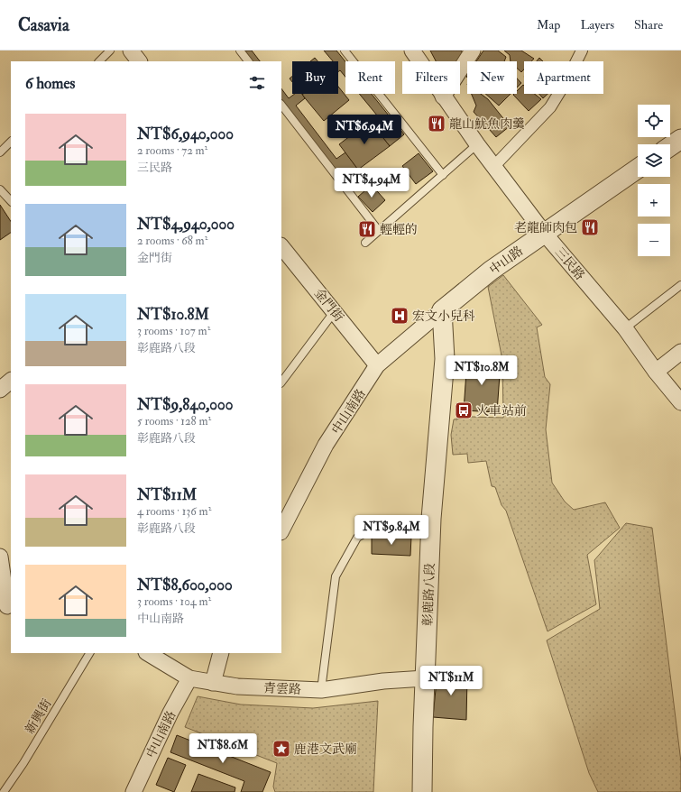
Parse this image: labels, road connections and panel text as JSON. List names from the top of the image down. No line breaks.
{"streets":{"street":["中山路","三民路","金門街","中山南路","彰鹿路八段","青雲路"],"lane":["新興街"]},"crossings":[["中山路","三民路"],["中山路","中山南路"],["中山路","彰鹿路八段"],["金門街","中山南路"],["中山南路","彰鹿路八段"],["中山南路","青雲路"],["彰鹿路八段","青雲路"]],"places":{"restaurant":["龍山魷魚肉羹","老龍師肉包","輕輕的"],"hospital":["宏文小兒科"],"bus stop":["火車站前"],"place":["鹿港文武廟"]},"page":{"header":"Casavia","nav":["Map","Layers","Share"],"chip":["Buy","Rent","Filters","New","Apartment"],"heading":"6 homes","map_buttons":["+","−"],"list":[{"name":"NT$6,940,000","note":"2 rooms · 72 m² · 三民路"},{"name":"NT$4,940,000","note":"2 rooms · 68 m² · 金門街"},{"name":"NT$10.8M","note":"3 rooms · 107 m² · 彰鹿路八段"},{"name":"NT$9,840,000","note":"5 rooms · 128 m² · 彰鹿路八段"},{"name":"NT$11M","note":"4 rooms · 136 m² · 彰鹿路八段"},{"name":"NT$8,600,000","note":"3 rooms · 104 m² · 中山南路"}],"price":["NT$6.94M","NT$4.94M","NT$10.8M","NT$9.84M","NT$11M","NT$8.6M"]}}
